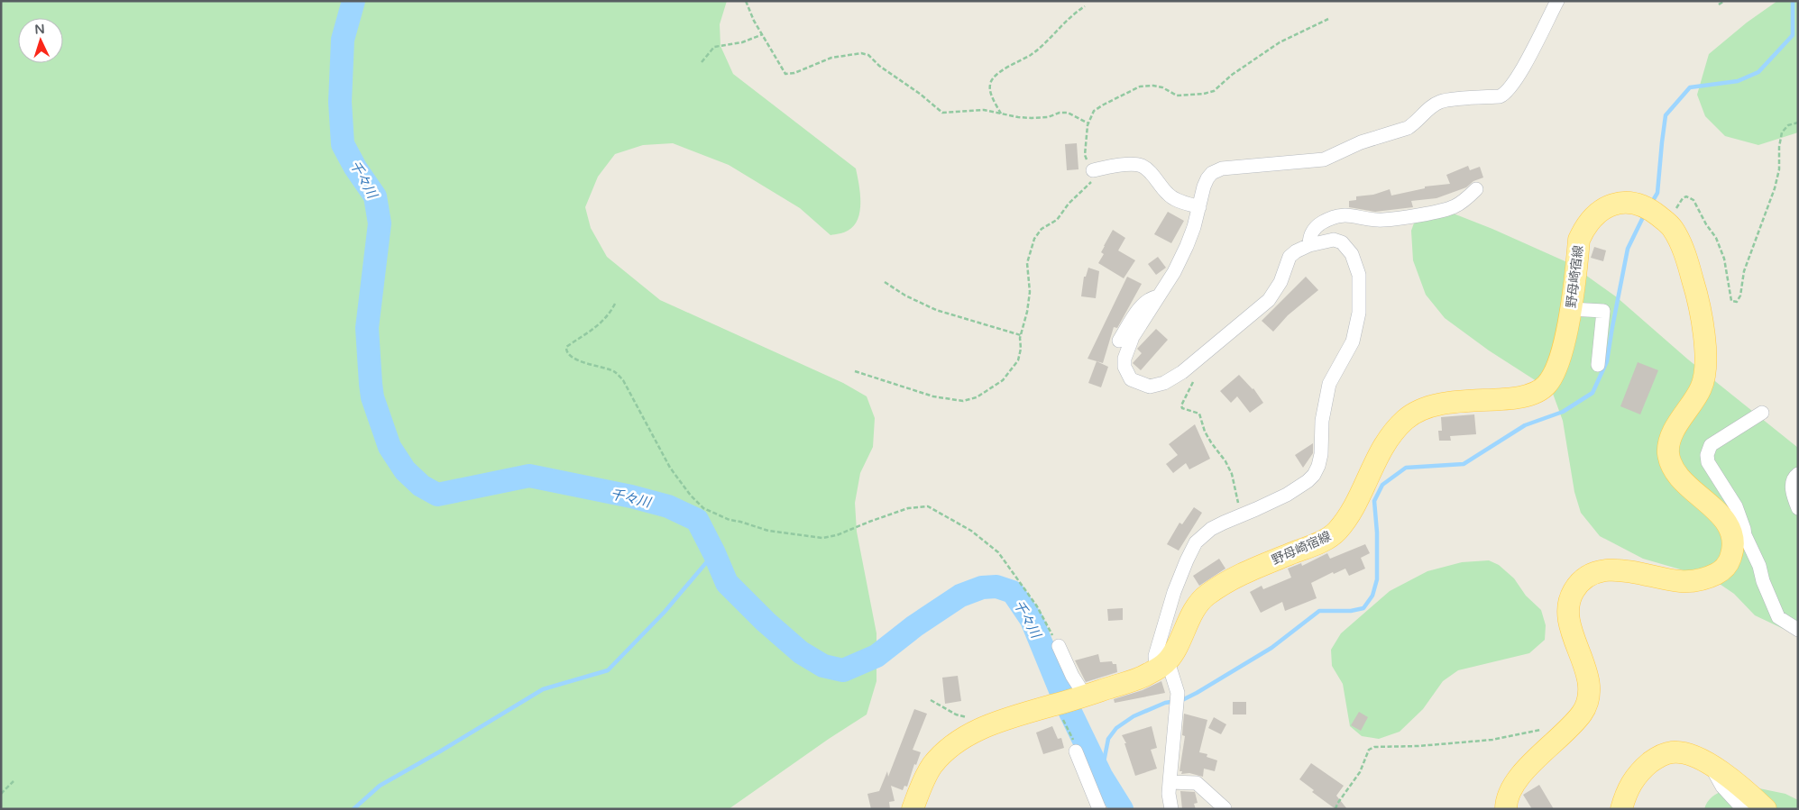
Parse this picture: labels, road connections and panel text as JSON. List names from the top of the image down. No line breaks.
{"streets":{"main road":["野母崎宿線"]},"water":["千々川"],"north":"top"}
